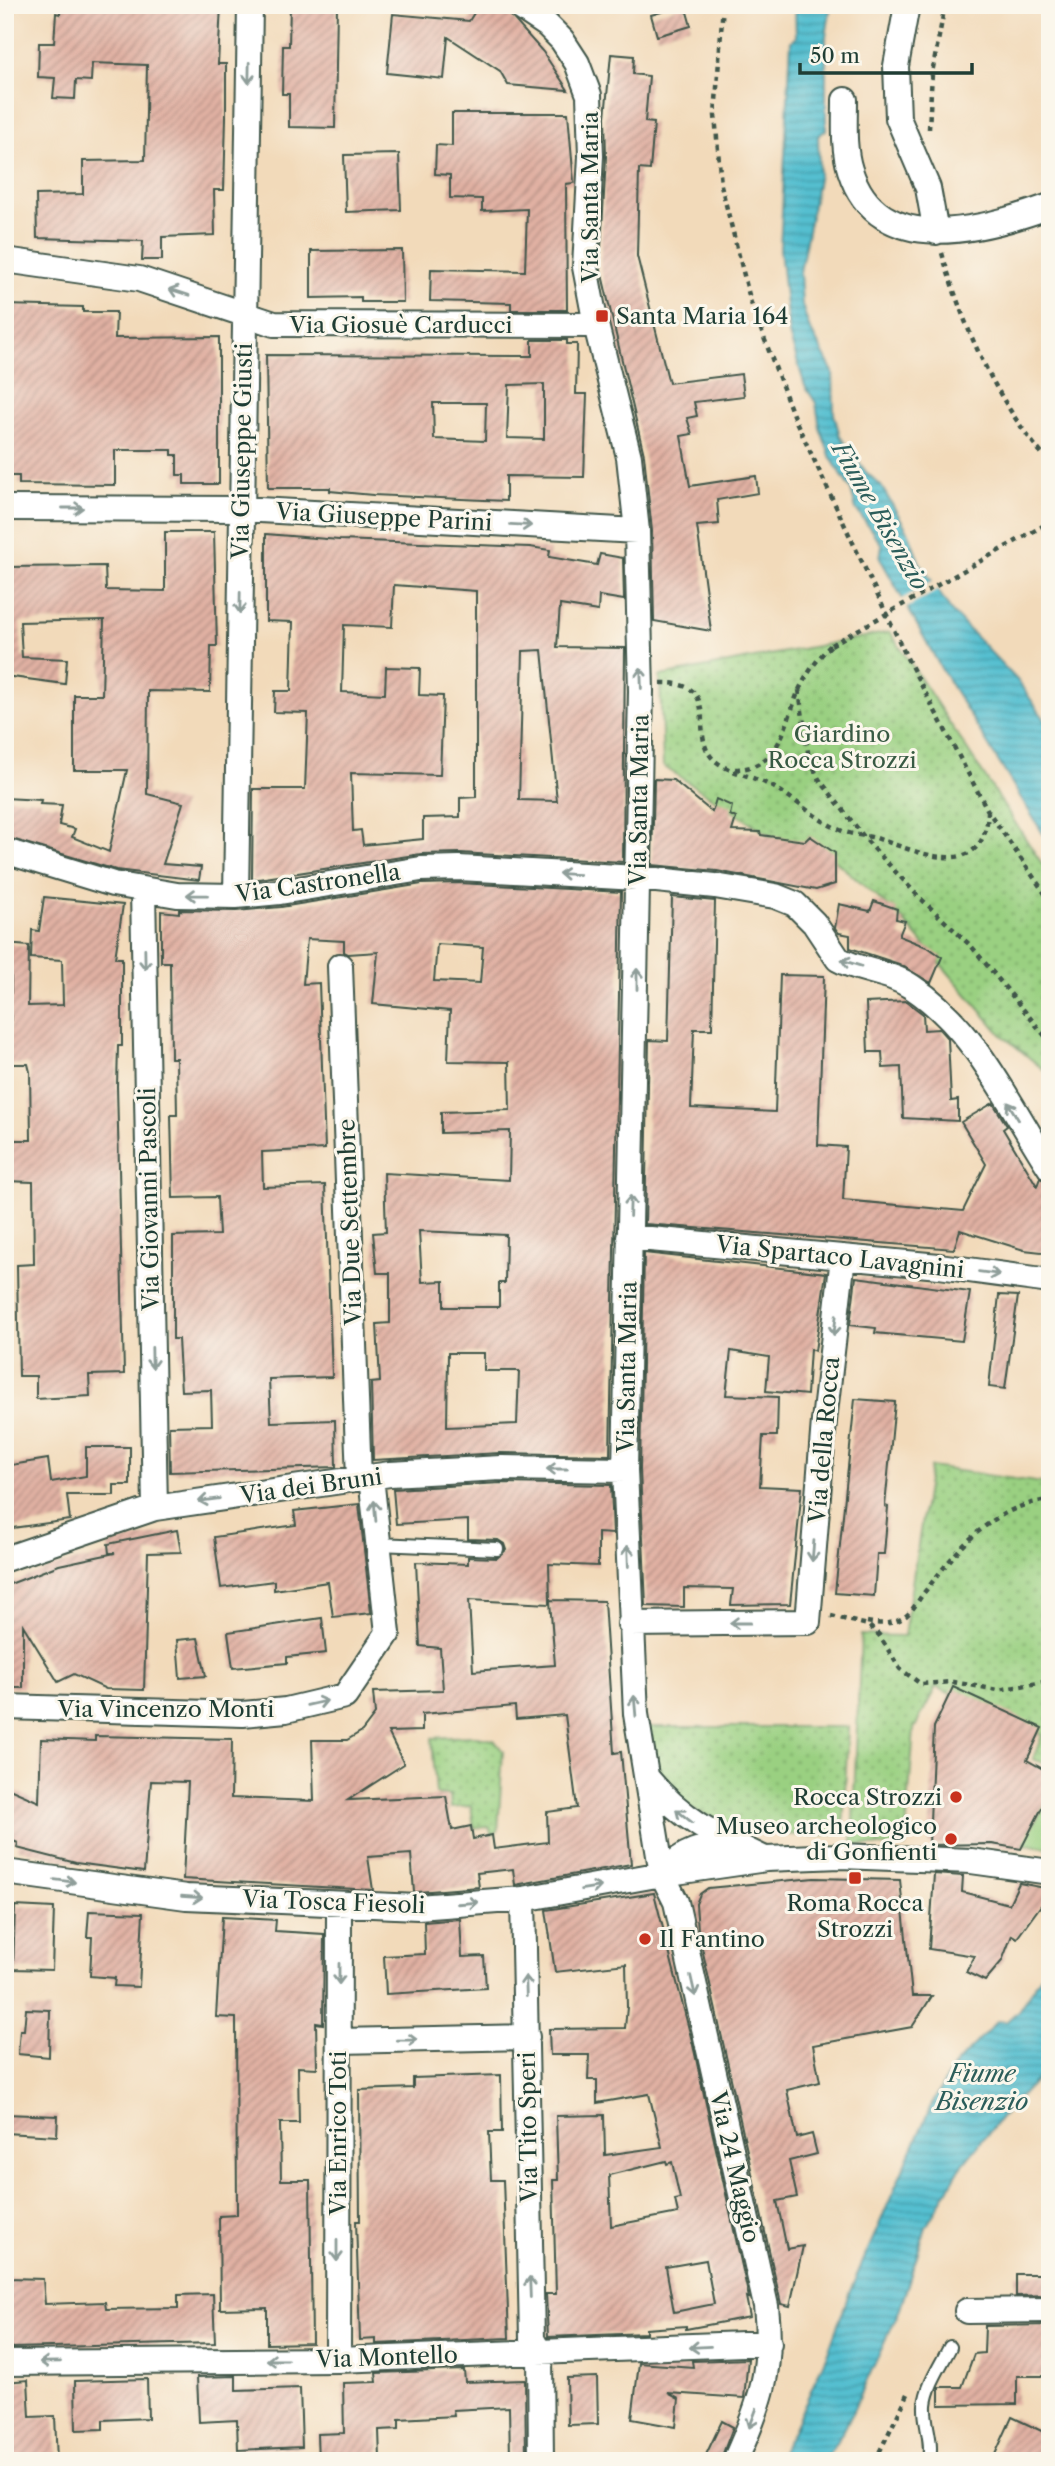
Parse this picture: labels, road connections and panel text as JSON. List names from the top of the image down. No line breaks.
{"streets":{"street":["Via Santa Maria","Via Giosuè Carducci","Via Giuseppe Giusti","Via Giuseppe Parini","Via Castronella","Via Giovanni Pascoli","Via Due Settembre","Via Spartaco Lavagnini","Via della Rocca","Via dei Bruni","Via Vincenzo Monti","Via Tosca Fiesoli","Via Tito Speri","Via Enrico Toti","Via 24 Maggio","Via Montello"]},"crossings":[["Via Santa Maria","Via Giosuè Carducci"],["Via Santa Maria","Via Giuseppe Parini"],["Via Santa Maria","Via Castronella"],["Via Santa Maria","Via Spartaco Lavagnini"],["Via Santa Maria","Via dei Bruni"],["Via Santa Maria","Via 24 Maggio"],["Via Giosuè Carducci","Via Giuseppe Giusti"],["Via Giuseppe Giusti","Via Giuseppe Parini"],["Via Giuseppe Giusti","Via Castronella"],["Via Castronella","Via Giovanni Pascoli"],["Via Giovanni Pascoli","Via dei Bruni"],["Via Due Settembre","Via dei Bruni"],["Via Due Settembre","Via Vincenzo Monti"],["Via Spartaco Lavagnini","Via della Rocca"],["Via dei Bruni","Via Vincenzo Monti"],["Via Tosca Fiesoli","Via Tito Speri"],["Via Tosca Fiesoli","Via Enrico Toti"],["Via Tosca Fiesoli","Via 24 Maggio"],["Via Tito Speri","Via Montello"],["Via Enrico Toti","Via Montello"],["Via 24 Maggio","Via Montello"]],"one_way":["Via Santa Maria","Via Giosuè Carducci","Via Giuseppe Giusti","Via Giuseppe Parini","Via Castronella","Via Giovanni Pascoli","Via Spartaco Lavagnini","Via della Rocca","Via dei Bruni","Via Tosca Fiesoli","Via Tito Speri","Via Enrico Toti","Via 24 Maggio","Via Montello"],"water":["Fiume Bisenzio"],"parks":["Giardino Rocca Strozzi"],"places":{"transit":["Santa Maria 164","Roma Rocca Strozzi"],"other":["Rocca Strozzi","Museo archeologico di Gonfienti","Il Fantino"]},"scale_bar":"50 m"}
